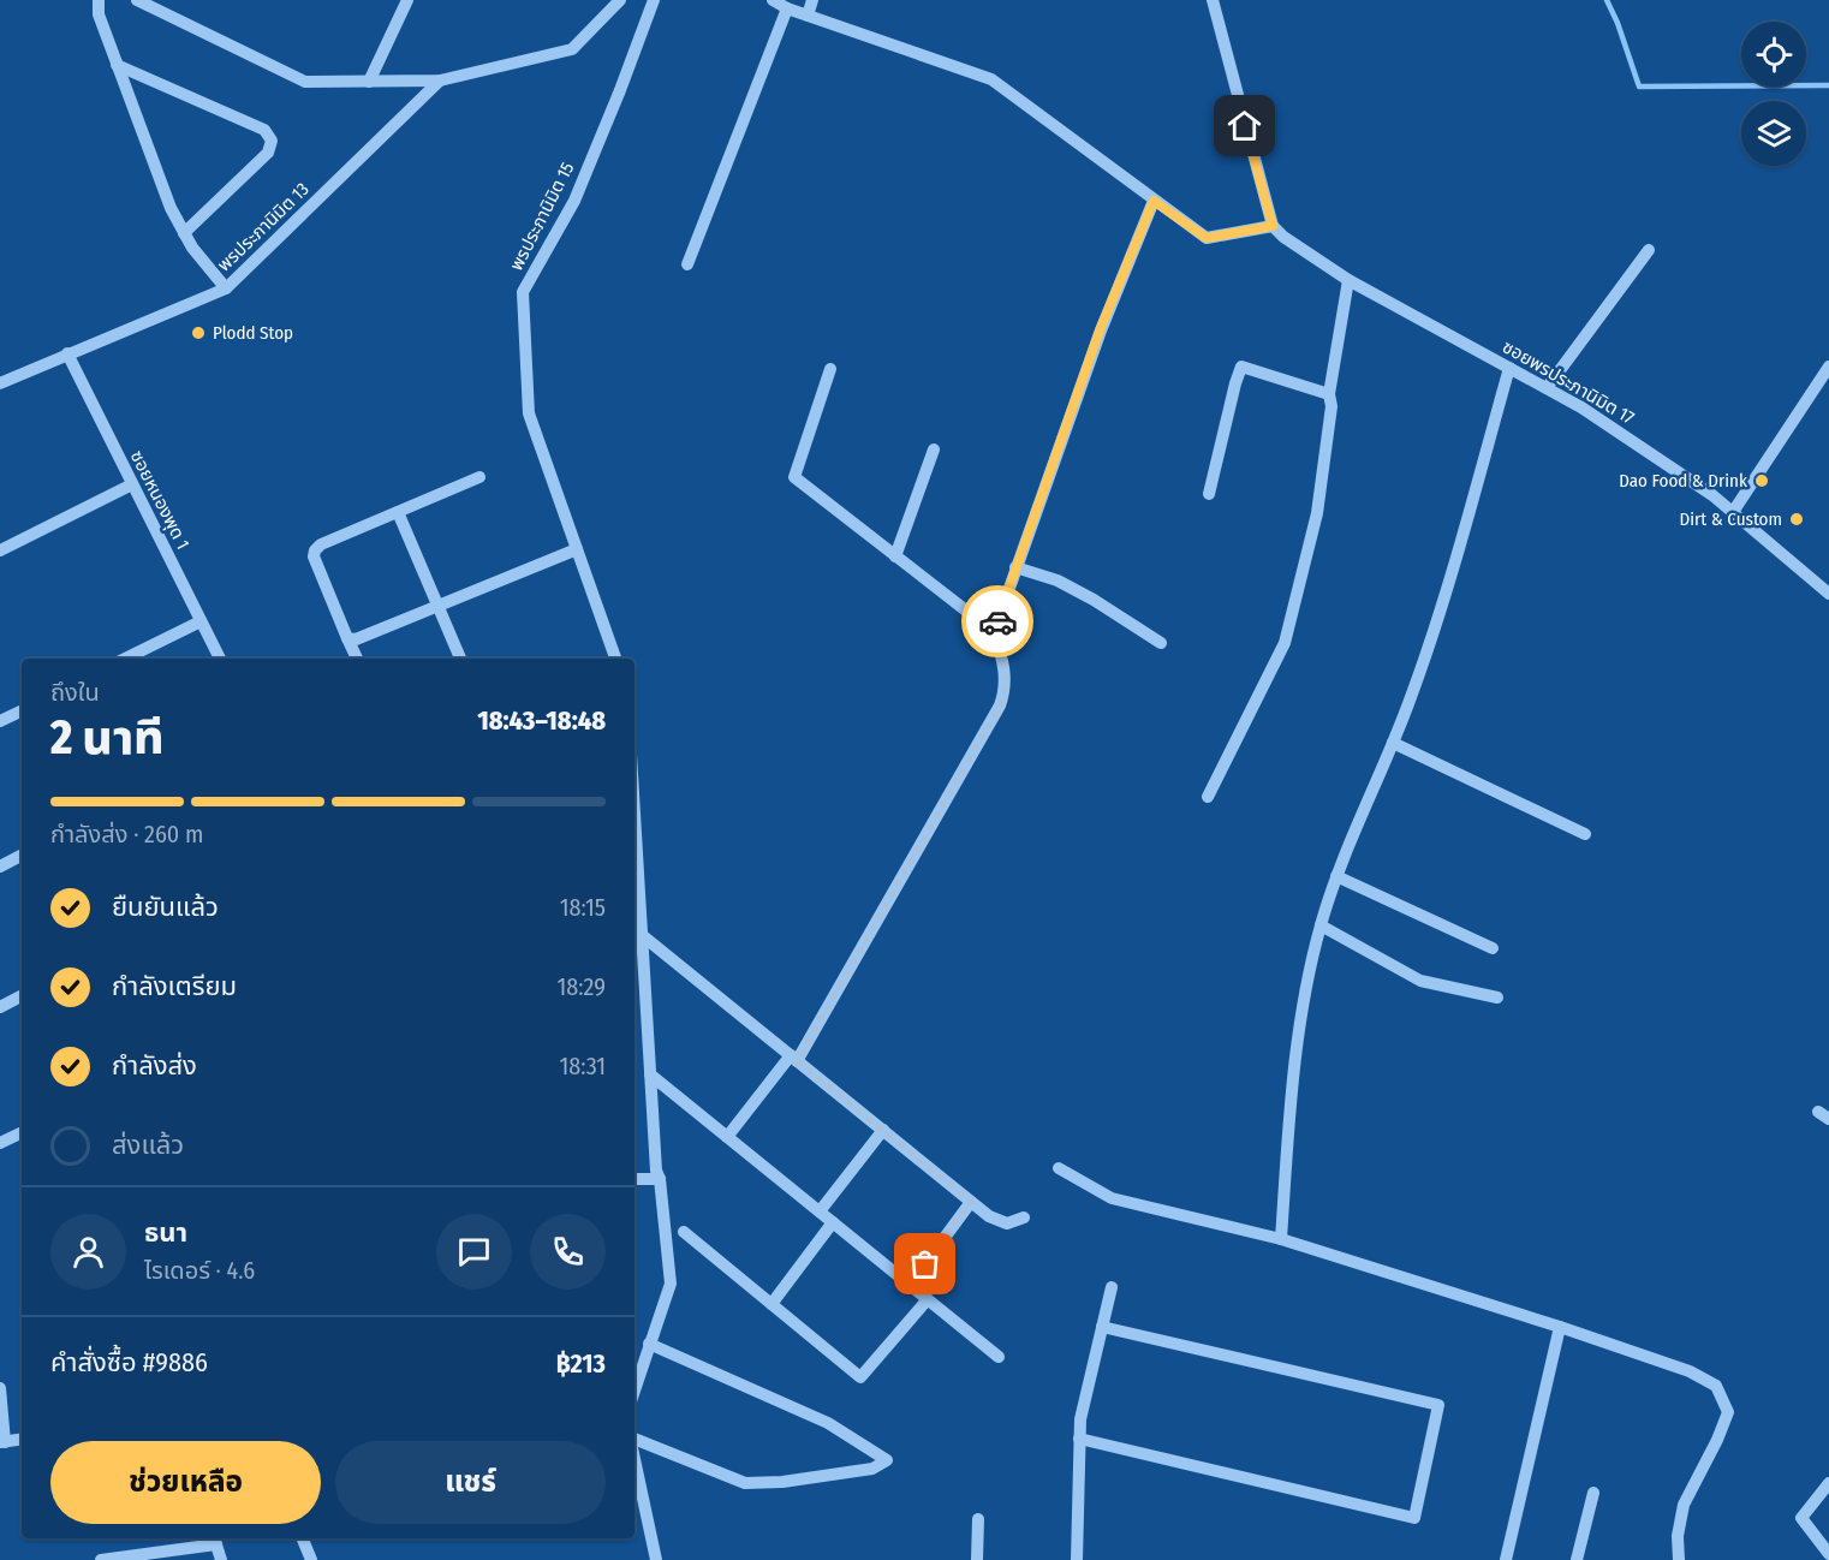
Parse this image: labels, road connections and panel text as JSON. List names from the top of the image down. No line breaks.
{"streets":{"street":["พรประภานิมิต 15","พรประภานิมิต 13","ซอยพรประภานิมิต 17","ซอยหนองพุด 1"]},"crossings":[["พรประภานิมิต 13","ซอยหนองพุด 1"]],"places":["Plodd Stop","Dao Food & Drink","Dirt & Custom"],"page":{"heading":["2 นาที","ถึงใน","18:43–18:48"],"panel":["ธนา","ไรเดอร์ · 4.6","คำสั่งซื้อ #9886","฿213"],"bar":"กำลังส่ง · 260 m","list":[["ยืนยันแล้ว","18:15"],["กำลังเตรียม","18:29"],["กำลังส่ง","18:31"],"ส่งแล้ว"],"buttons":["ช่วยเหลือ","แชร์"]}}
